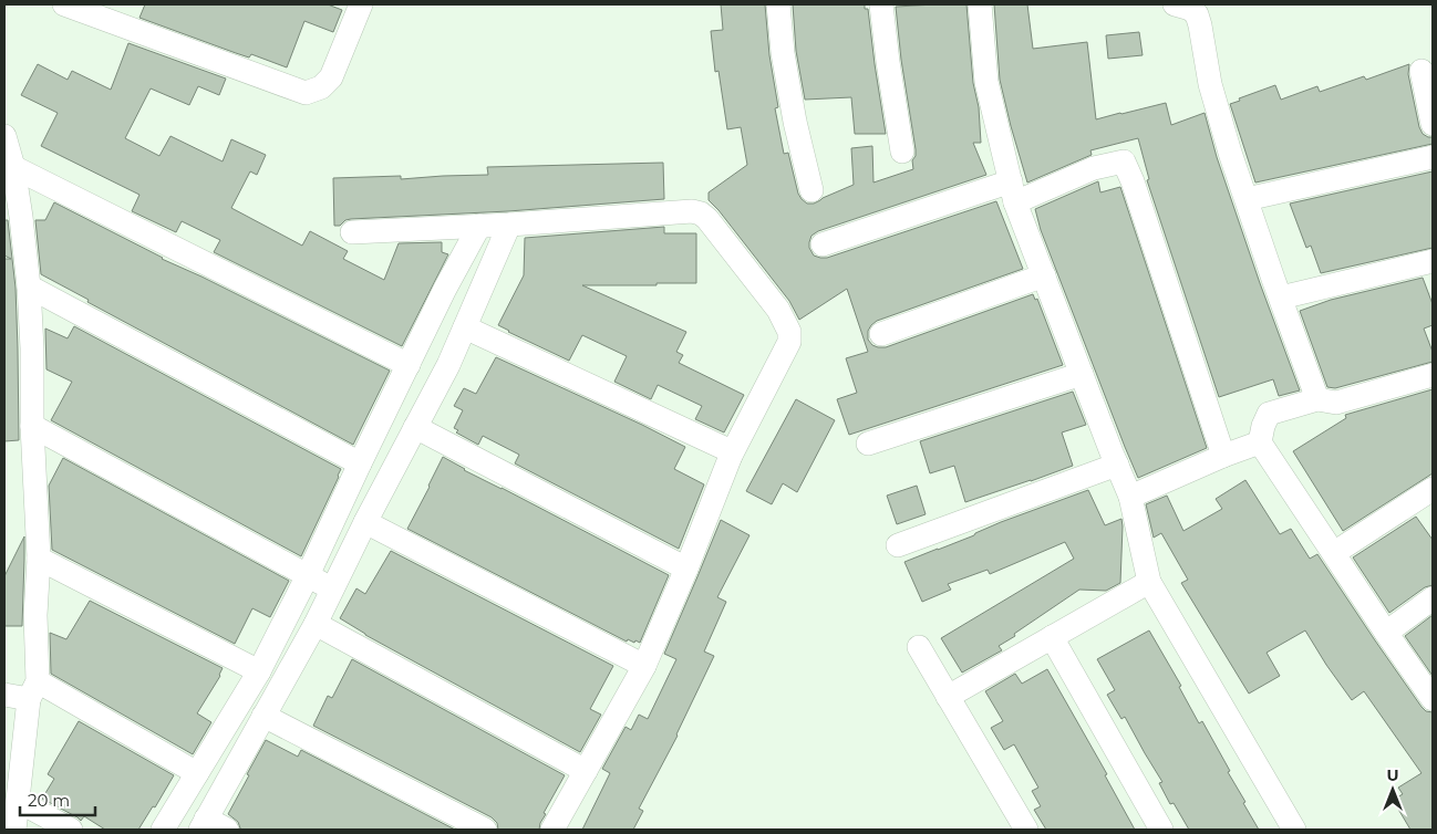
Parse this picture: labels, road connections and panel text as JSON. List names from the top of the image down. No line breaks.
{"scale_bar":"20 m","north":"top"}
